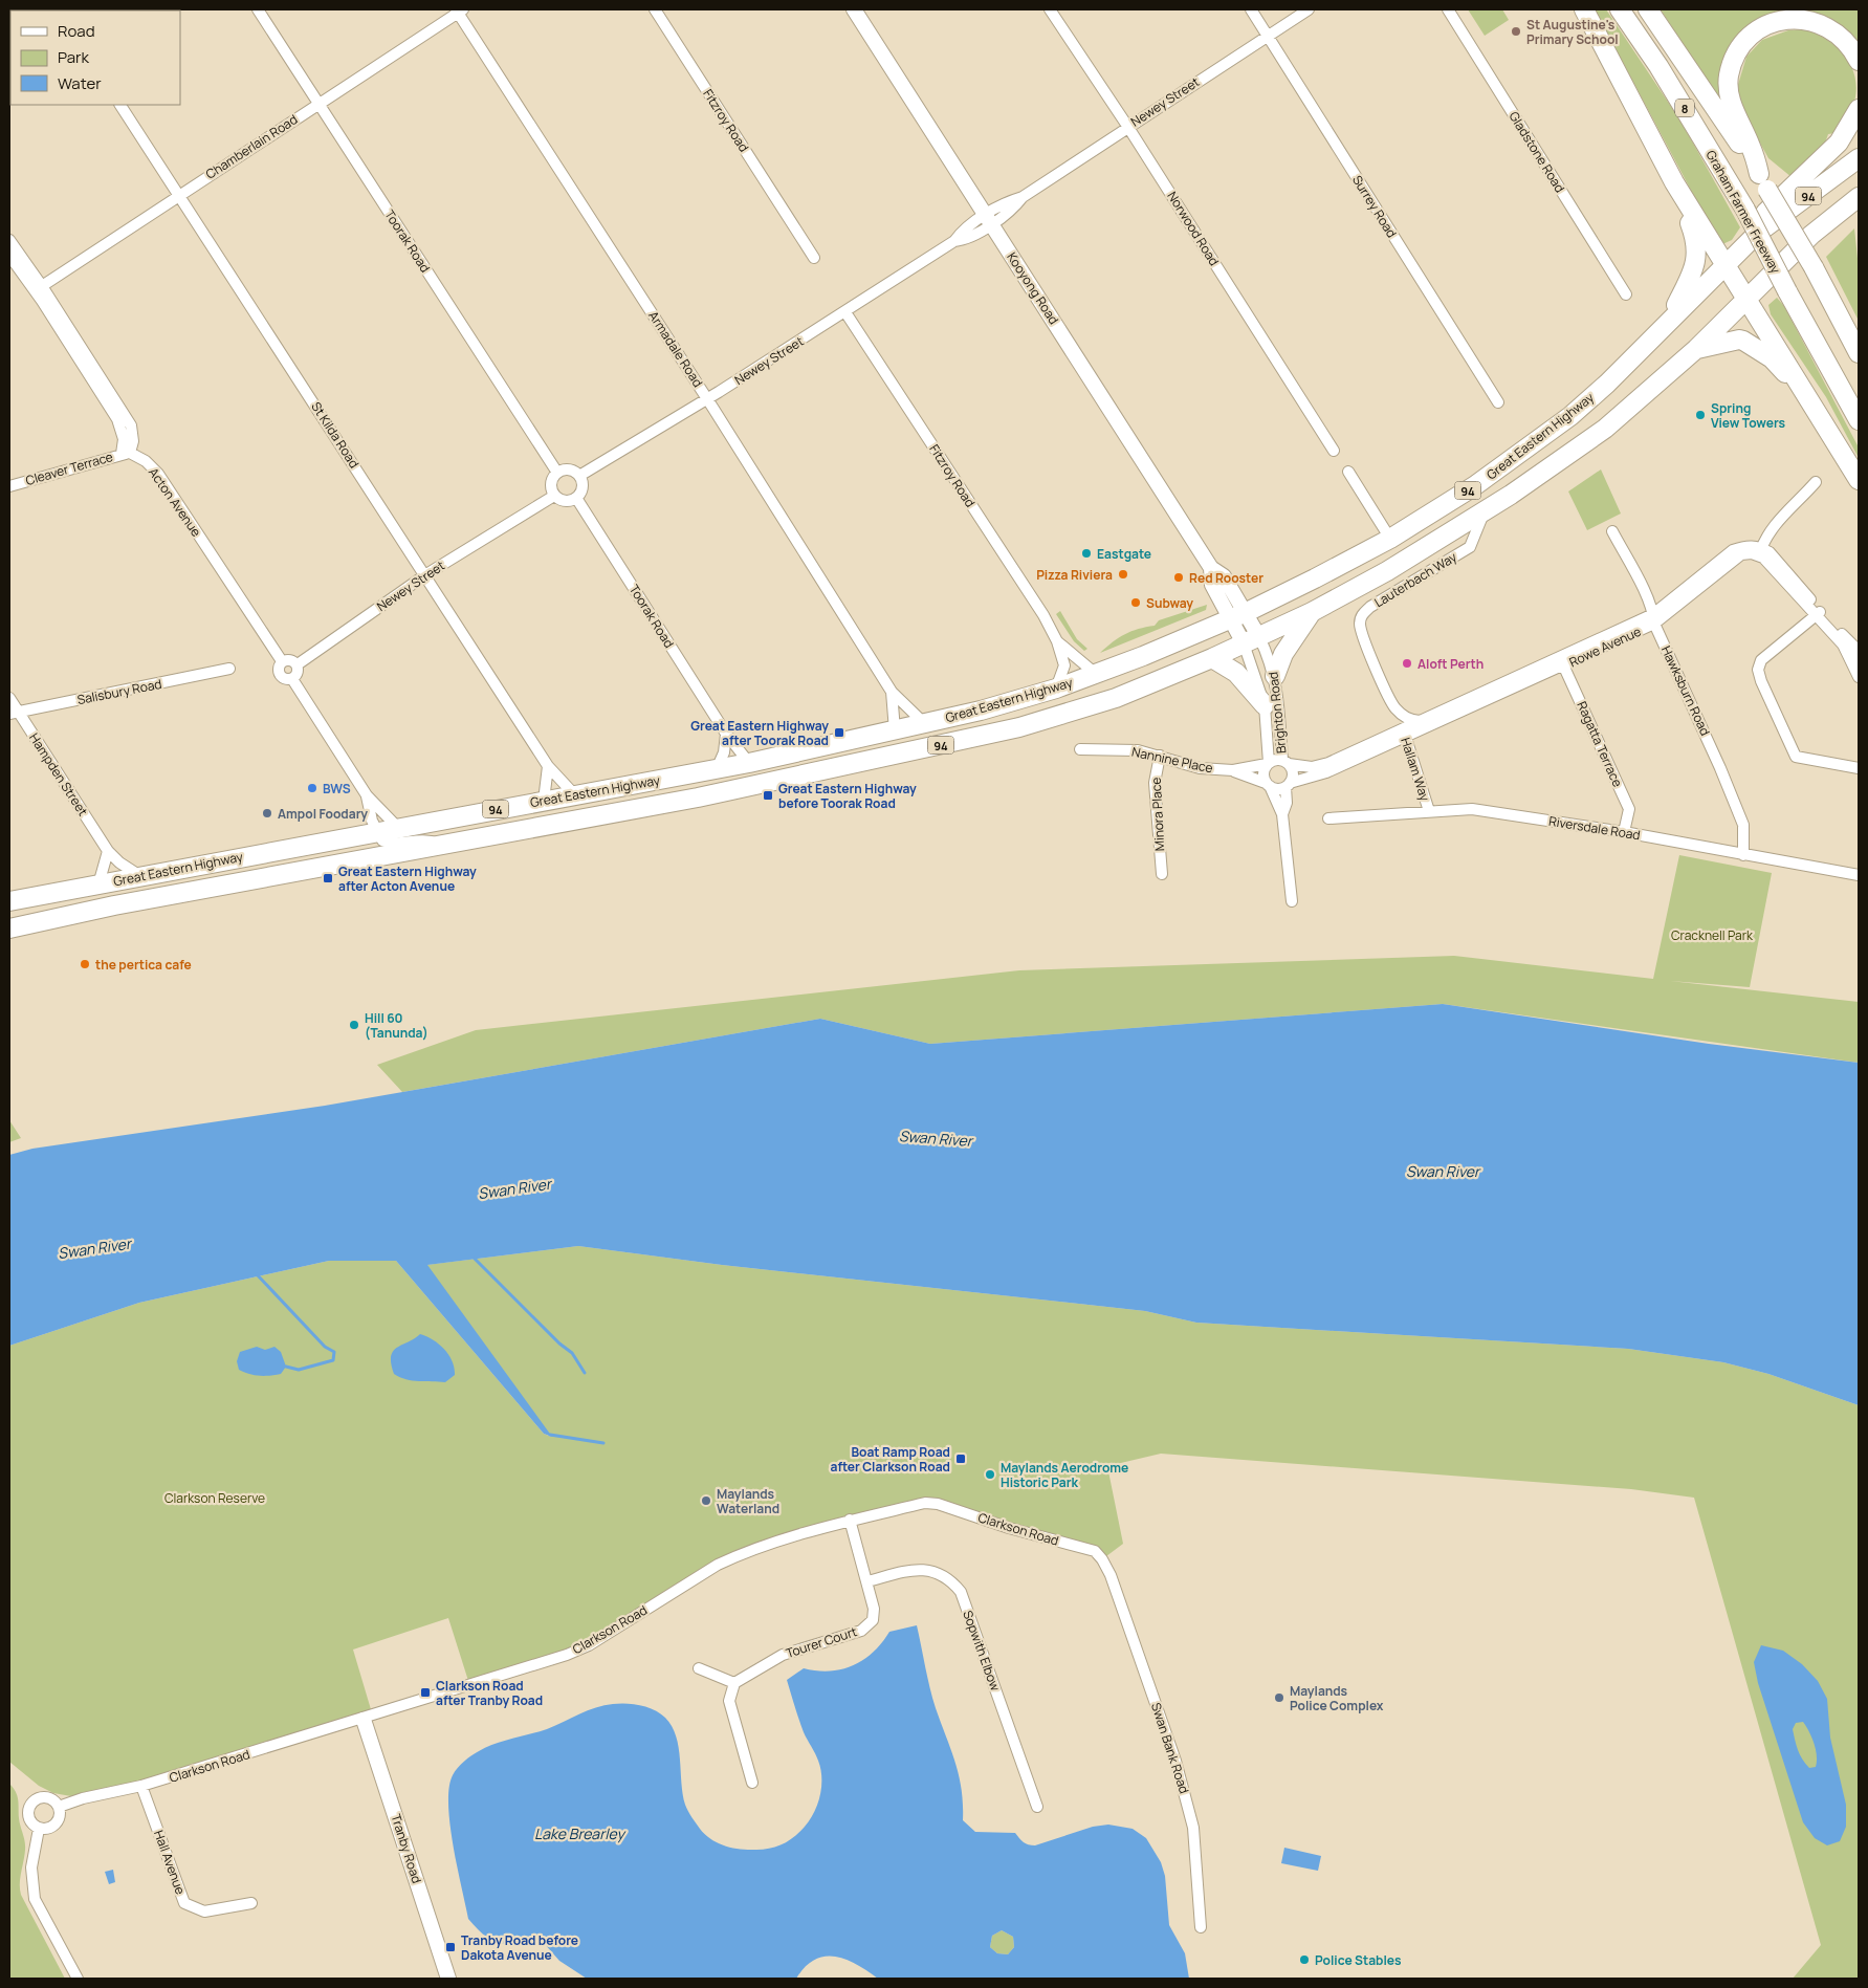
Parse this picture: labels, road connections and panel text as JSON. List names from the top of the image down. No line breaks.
{"streets":{"highway":["8","94","Graham Farmer Freeway","Great Eastern Highway"],"street":["Newey Street","Fitzroy Road","Chamberlain Road","Gladstone Road","Surrey Road","Norwood Road","Toorak Road","Kooyong Road","Armadale Road","St Kilda Road","Cleaver Terrace","Acton Avenue","Lauterbach Way","Rowe Avenue","Hawksburn Road","Salisbury Road","Brighton Road","Ragatta Terrace","Nannine Place","Hallam Way","Hampden Street","Minora Place","Riversdale Road","Clarkson Road","Tourer Court","Sopwith Elbow","Swan Bank Road","Tranby Road","Hall Avenue"]},"crossings":[["Newey Street","Fitzroy Road"],["Newey Street","Surrey Road"],["Newey Street","Norwood Road"],["Newey Street","Toorak Road"],["Newey Street","Kooyong Road"],["Newey Street","Armadale Road"],["Newey Street","St Kilda Road"],["Newey Street","Acton Avenue"],["Fitzroy Road","Great Eastern Highway"],["Chamberlain Road","Toorak Road"],["Chamberlain Road","Armadale Road"],["Chamberlain Road","St Kilda Road"],["Toorak Road","Great Eastern Highway"],["Kooyong Road","Great Eastern Highway"],["Kooyong Road","Brighton Road"],["Armadale Road","Great Eastern Highway"],["St Kilda Road","Great Eastern Highway"],["Great Eastern Highway","Lauterbach Way"],["Great Eastern Highway","Brighton Road"],["Great Eastern Highway","Hampden Street"],["Cleaver Terrace","Acton Avenue"],["Lauterbach Way","Rowe Avenue"],["Rowe Avenue","Hawksburn Road"],["Rowe Avenue","Brighton Road"],["Rowe Avenue","Ragatta Terrace"],["Rowe Avenue","Nannine Place"],["Rowe Avenue","Hallam Way"],["Hawksburn Road","Riversdale Road"],["Salisbury Road","Hampden Street"],["Brighton Road","Nannine Place"],["Ragatta Terrace","Riversdale Road"],["Nannine Place","Minora Place"],["Hallam Way","Riversdale Road"],["Clarkson Road","Tourer Court"],["Clarkson Road","Swan Bank Road"],["Clarkson Road","Tranby Road"],["Clarkson Road","Hall Avenue"],["Tourer Court","Sopwith Elbow"]],"water":["Swan River","Lake Brearley"],"parks":["Cracknell Park","Clarkson Reserve"],"places":{"other":["St Augustine's Primary School","Spring View Towers","Eastgate","Pizza Riviera","Red Rooster","Subway","Aloft Perth","BWS","Ampol Foodary","the pertica cafe","Hill 60 (Tanunda)","Maylands Aerodrome Historic Park","Maylands Waterland","Maylands Police Complex","Police Stables"],"transit":["Great Eastern Highway after Toorak Road","Great Eastern Highway before Toorak Road","Great Eastern Highway after Acton Avenue","Boat Ramp Road after Clarkson Road","Clarkson Road after Tranby Road","Tranby Road before Dakota Avenue"]},"legend":["Road","Park","Water"]}
